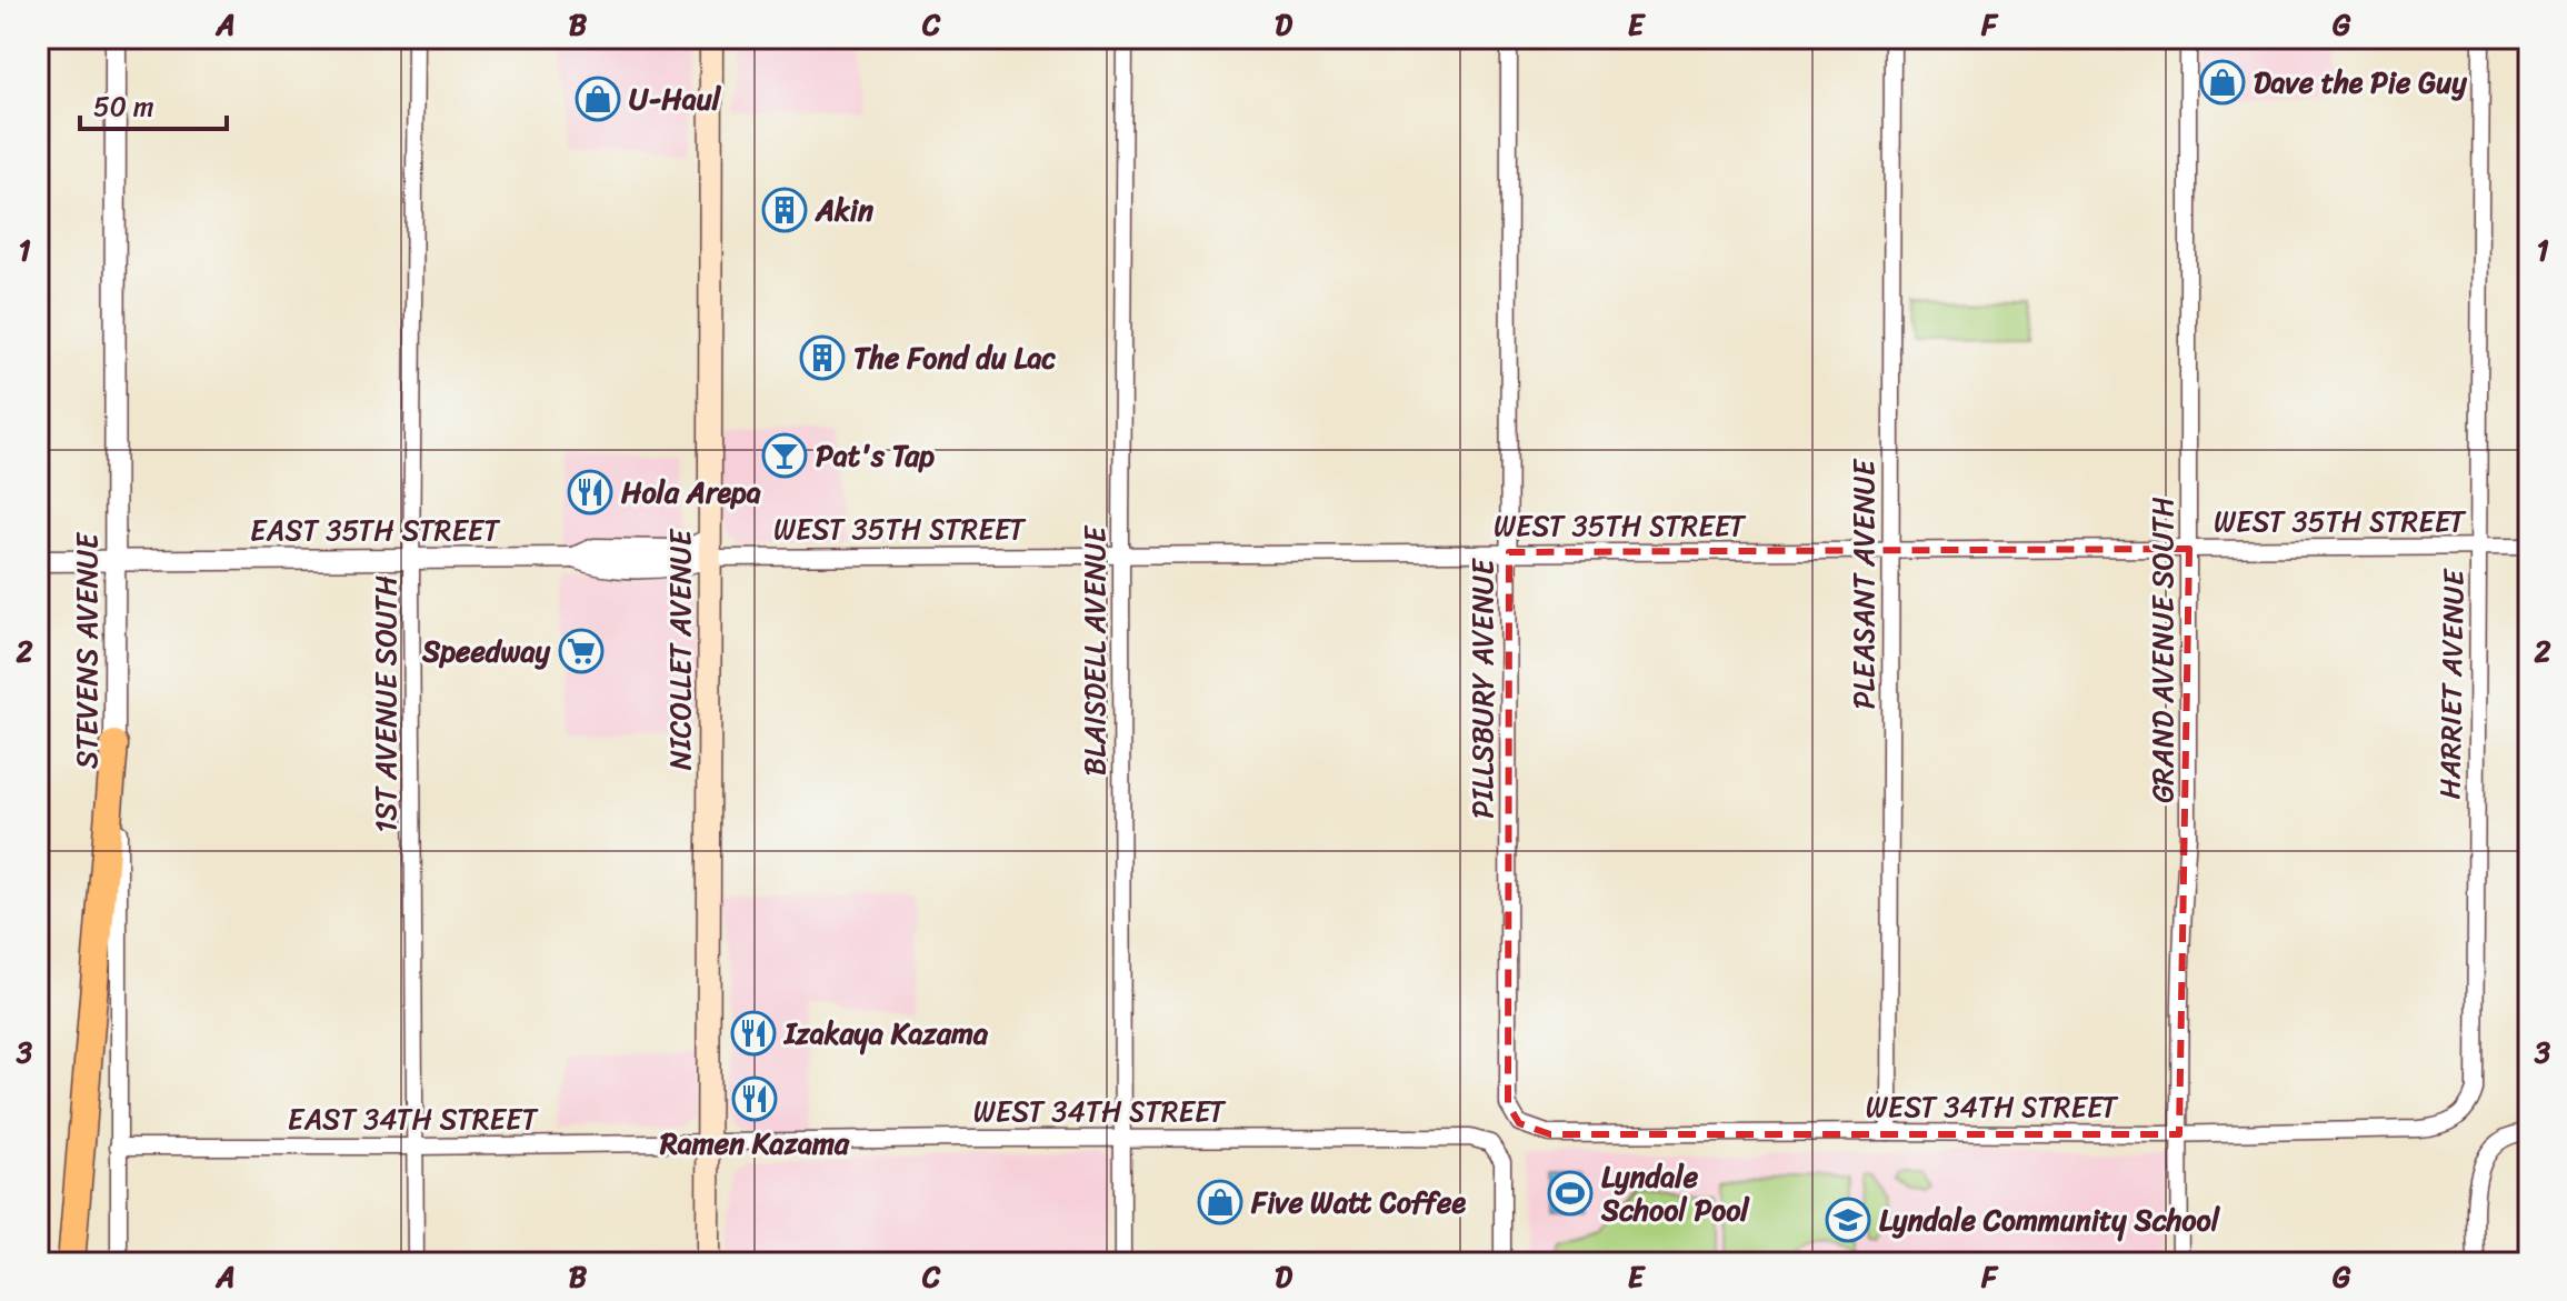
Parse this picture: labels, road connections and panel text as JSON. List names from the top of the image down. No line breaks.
{"streets":{"main road":["NICOLLET AVENUE"],"street":["WEST 35TH STREET","EAST 35TH STREET","PLEASANT AVENUE","GRAND AVENUE SOUTH","STEVENS AVENUE","BLAISDELL AVENUE","HARRIET AVENUE","PILLSBURY AVENUE","1ST AVENUE SOUTH","WEST 34TH STREET","EAST 34TH STREET"]},"crossings":[["WEST 35TH STREET","EAST 35TH STREET"],["WEST 35TH STREET","PLEASANT AVENUE"],["WEST 35TH STREET","NICOLLET AVENUE"],["WEST 35TH STREET","GRAND AVENUE SOUTH"],["WEST 35TH STREET","BLAISDELL AVENUE"],["WEST 35TH STREET","HARRIET AVENUE"],["WEST 35TH STREET","PILLSBURY AVENUE"],["EAST 35TH STREET","NICOLLET AVENUE"],["EAST 35TH STREET","STEVENS AVENUE"],["EAST 35TH STREET","1ST AVENUE SOUTH"],["PLEASANT AVENUE","WEST 34TH STREET"],["NICOLLET AVENUE","WEST 34TH STREET"],["NICOLLET AVENUE","EAST 34TH STREET"],["GRAND AVENUE SOUTH","WEST 34TH STREET"],["STEVENS AVENUE","EAST 34TH STREET"],["BLAISDELL AVENUE","WEST 34TH STREET"],["HARRIET AVENUE","WEST 34TH STREET"],["PILLSBURY AVENUE","WEST 34TH STREET"],["1ST AVENUE SOUTH","EAST 34TH STREET"],["WEST 34TH STREET","EAST 34TH STREET"]],"places":{"shop":["Dave the Pie Guy","U-Haul","Five Watt Coffee"],"building":["Akin","The Fond du Lac"],"bar":["Pat's Tap"],"restaurant":["Hola Arepa","Izakaya Kazama","Ramen Kazama"],"supermarket":["Speedway"],"sports":["Lyndale School Pool"],"school or university":["Lyndale Community School"]},"scale_bar":"50 m","grid":{"columns":["A","B","C","D","E","F","G"],"rows":["1","2","3"]}}
